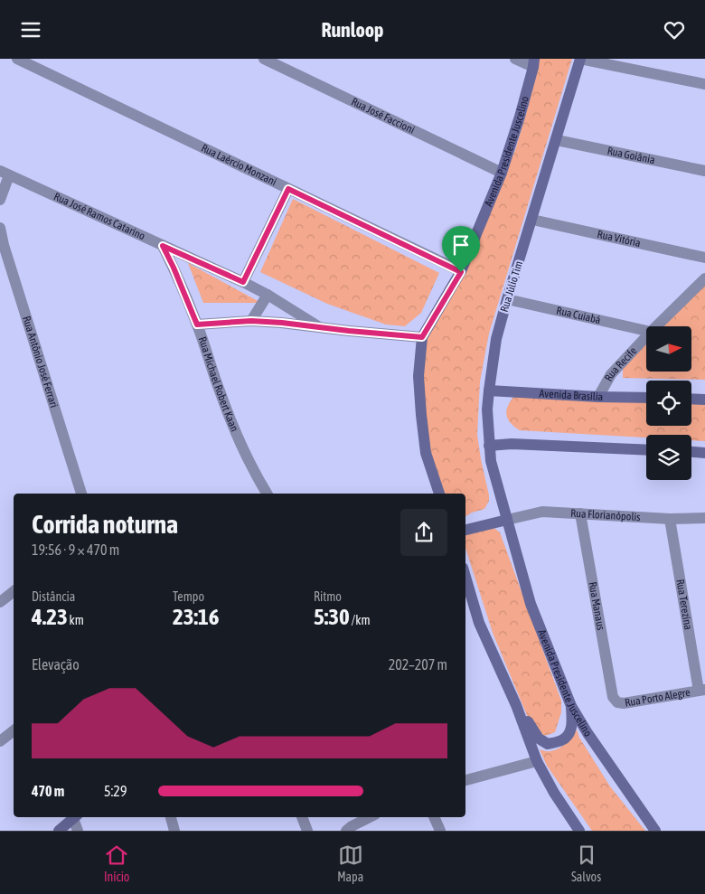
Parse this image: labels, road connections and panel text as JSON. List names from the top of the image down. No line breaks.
{"streets":{"main road":["Avenida Presidente Juscelino","Rua Júlio Tim","Avenida Brasília"],"street":["Rua José Faccioni","Rua Goiânia","Rua Laércio Monzani","Rua José Ramos Catarino","Rua Vitória","Rua Cuiabá","Rua Antônio José Ferrari","Rua Recife","Rua Michael Robert Kaan","Rua Florianópolis","Rua Terezina","Rua Manaus","Rua Porto Alegre"]},"crossings":[["Rua José Faccioni","Avenida Presidente Juscelino"],["Avenida Presidente Juscelino","Rua Laércio Monzani"],["Avenida Presidente Juscelino","Rua Júlio Tim"],["Avenida Presidente Juscelino","Rua Florianópolis"],["Rua Goiânia","Rua Júlio Tim"],["Rua José Ramos Catarino","Rua Michael Robert Kaan"],["Rua Vitória","Rua Júlio Tim"],["Rua Júlio Tim","Rua Cuiabá"],["Rua Júlio Tim","Avenida Brasília"],["Rua Júlio Tim","Rua Florianópolis"],["Rua Recife","Avenida Brasília"],["Rua Florianópolis","Rua Terezina"],["Rua Florianópolis","Rua Manaus"],["Rua Terezina","Rua Porto Alegre"],["Rua Manaus","Rua Porto Alegre"]],"north":"right","page":{"header":"Runloop","heading":["Corrida noturna","19:56 · 9 × 470 m"],"stats":[["Distância","4.23 km"],["Tempo","23:16"],["Ritmo","5:30 /km"]],"chart":["Elevação","202–207 m"],"list":[{"name":"470 m","note":"5:29"}],"tabs":["Início","Mapa","Salvos"]}}
